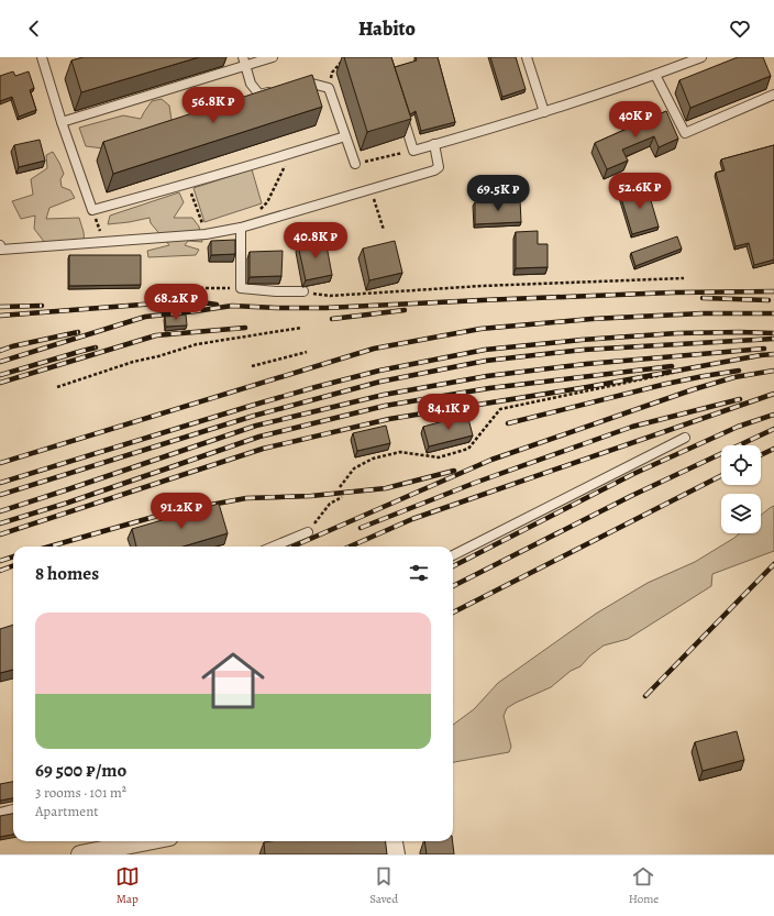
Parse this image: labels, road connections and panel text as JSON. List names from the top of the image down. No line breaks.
{"page":{"header":"Habito","price":["56.8K ₽","40K ₽","52.6K ₽","69.5K ₽","40.8K ₽","68.2K ₽","84.1K ₽","91.2K ₽"],"heading":"8 homes","list":[{"name":"69 500 ₽/mo","note":"3 rooms · 101 m² · Apartment"}],"tabs":["Map","Saved","Home"]}}
